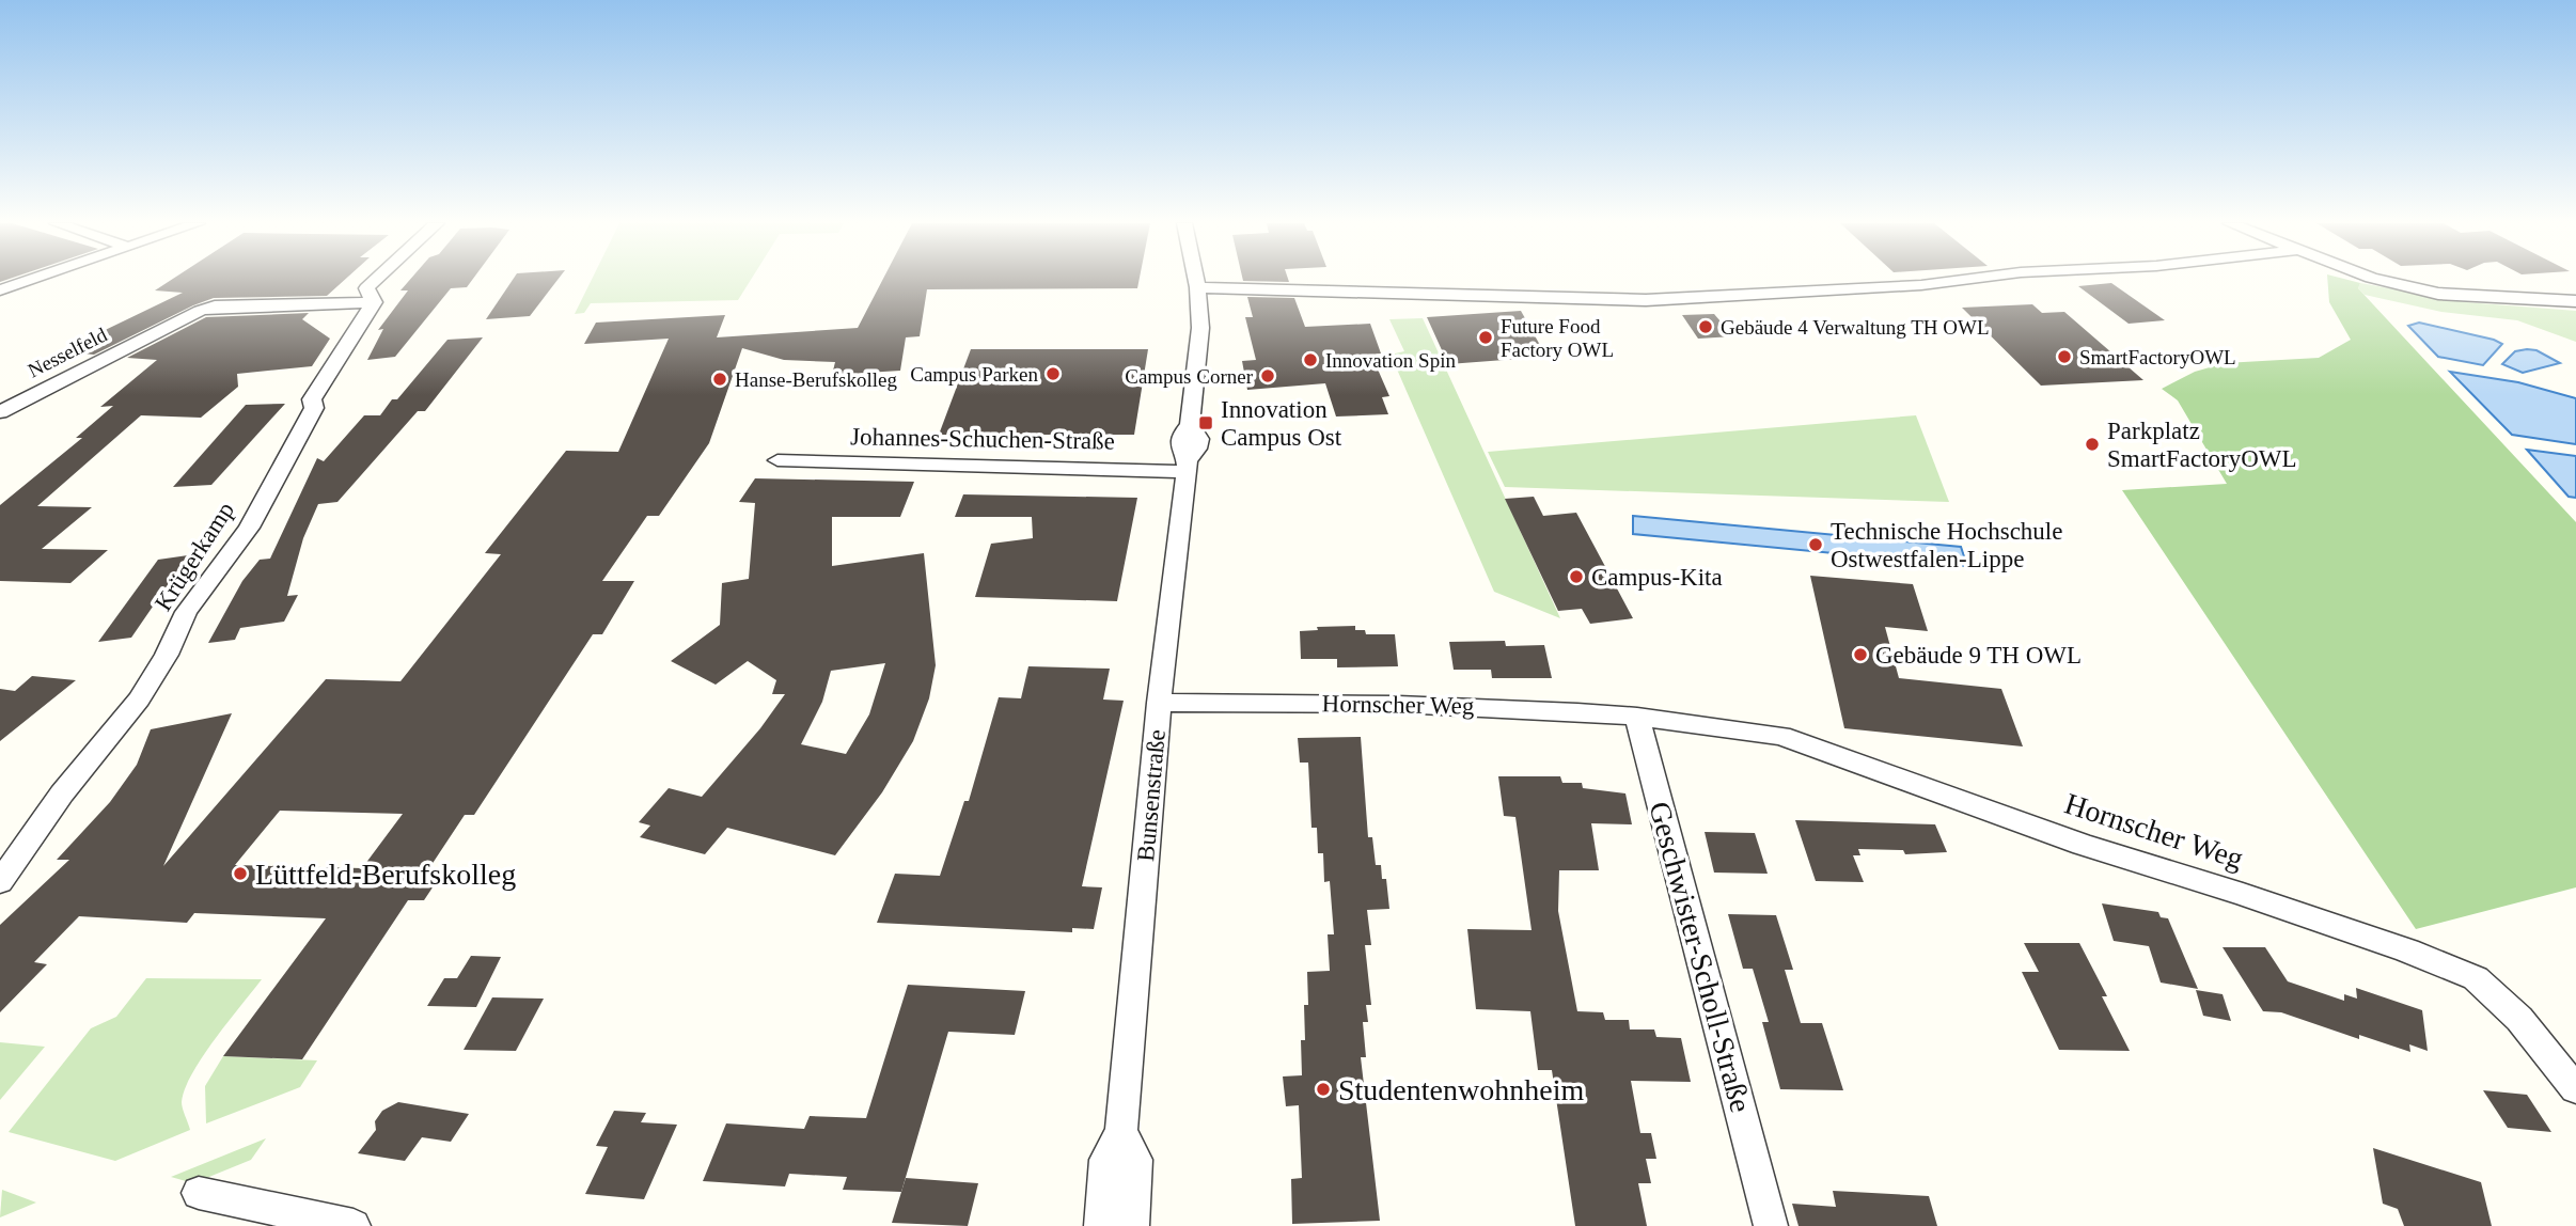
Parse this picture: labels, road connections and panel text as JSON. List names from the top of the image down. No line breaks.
{"streets":{"street":["Nesselfeld","Johannes-Schuchen-Straße","Krügerkamp","Hornscher Weg","Bunsenstraße","Geschwister-Scholl-Straße"]},"crossings":[["Nesselfeld","Krügerkamp"],["Johannes-Schuchen-Straße","Bunsenstraße"],["Hornscher Weg","Bunsenstraße"],["Hornscher Weg","Geschwister-Scholl-Straße"]],"places":{"other":["Gebäude 4 Verwaltung TH OWL","Future Food Factory OWL","SmartFactoryOWL","Innovation Spin","Campus Parken","Campus Corner","Hanse-Berufskolleg","Parkplatz SmartFactoryOWL","Technische Hochschule Ostwestfalen-Lippe","Campus-Kita","Gebäude 9 TH OWL","Lüttfeld-Berufskolleg","Studentenwohnheim"],"transit":["Innovation Campus Ost"]}}
